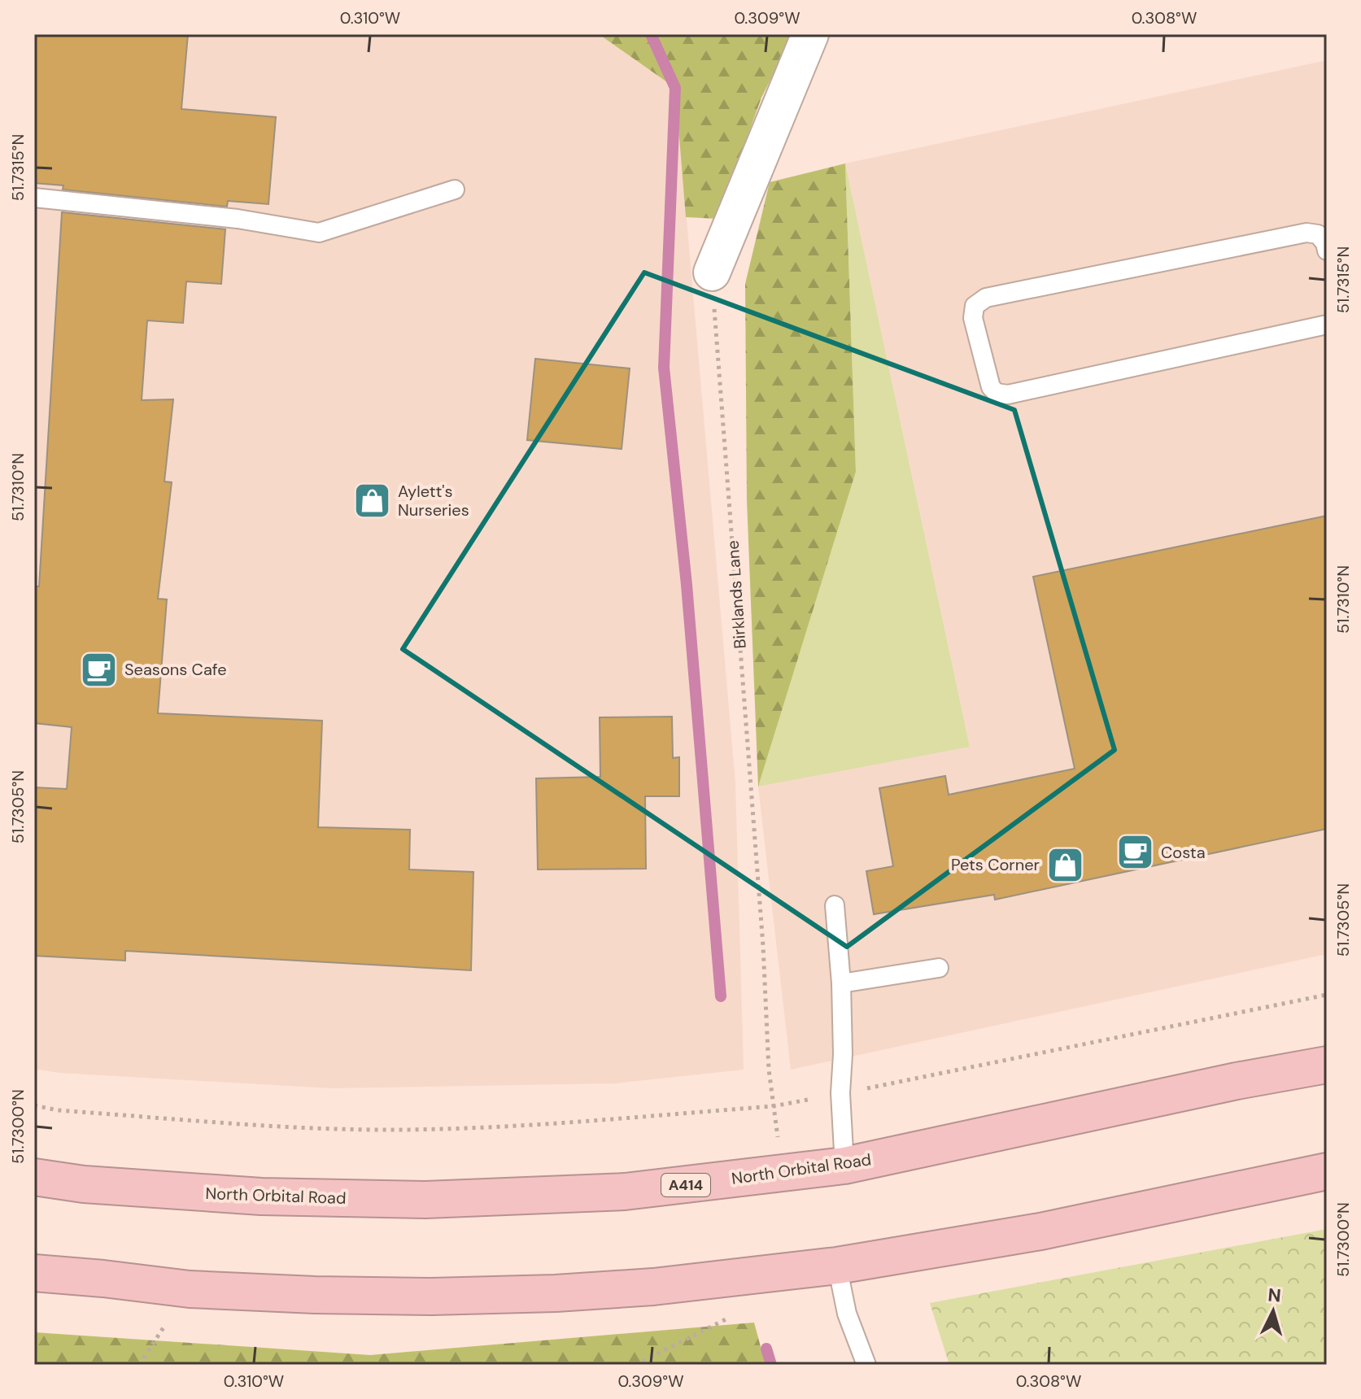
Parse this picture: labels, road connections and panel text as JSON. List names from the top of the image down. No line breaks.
{"streets":{"highway":["North Orbital Road","A414"],"path":["Birklands Lane"]},"crossings":[["Birklands Lane","North Orbital Road"]],"places":{"shop":["Aylett's Nurseries","Pets Corner"],"cafe":["Seasons Cafe","Costa"]},"north":"top","coordinates":["0.310°W","0.309°W","0.308°W","51.7315°N","51.7310°N","51.7305°N","51.7300°N"]}
